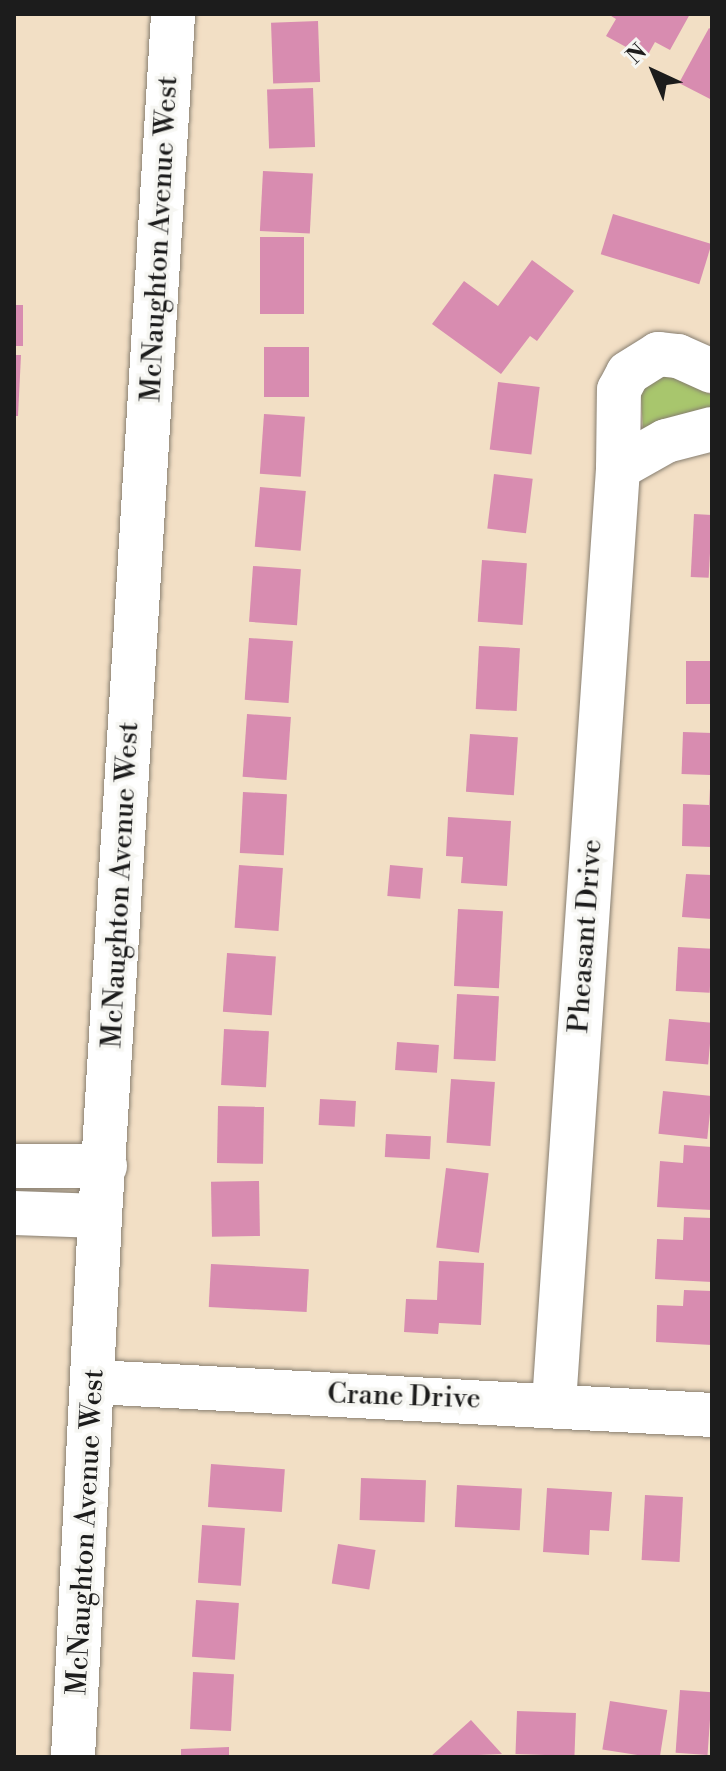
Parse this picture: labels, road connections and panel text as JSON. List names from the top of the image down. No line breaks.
{"streets":{"street":["McNaughton Avenue West","Pheasant Drive","Crane Drive"]},"crossings":[["McNaughton Avenue West","Crane Drive"],["Pheasant Drive","Crane Drive"]],"north":"top left"}
